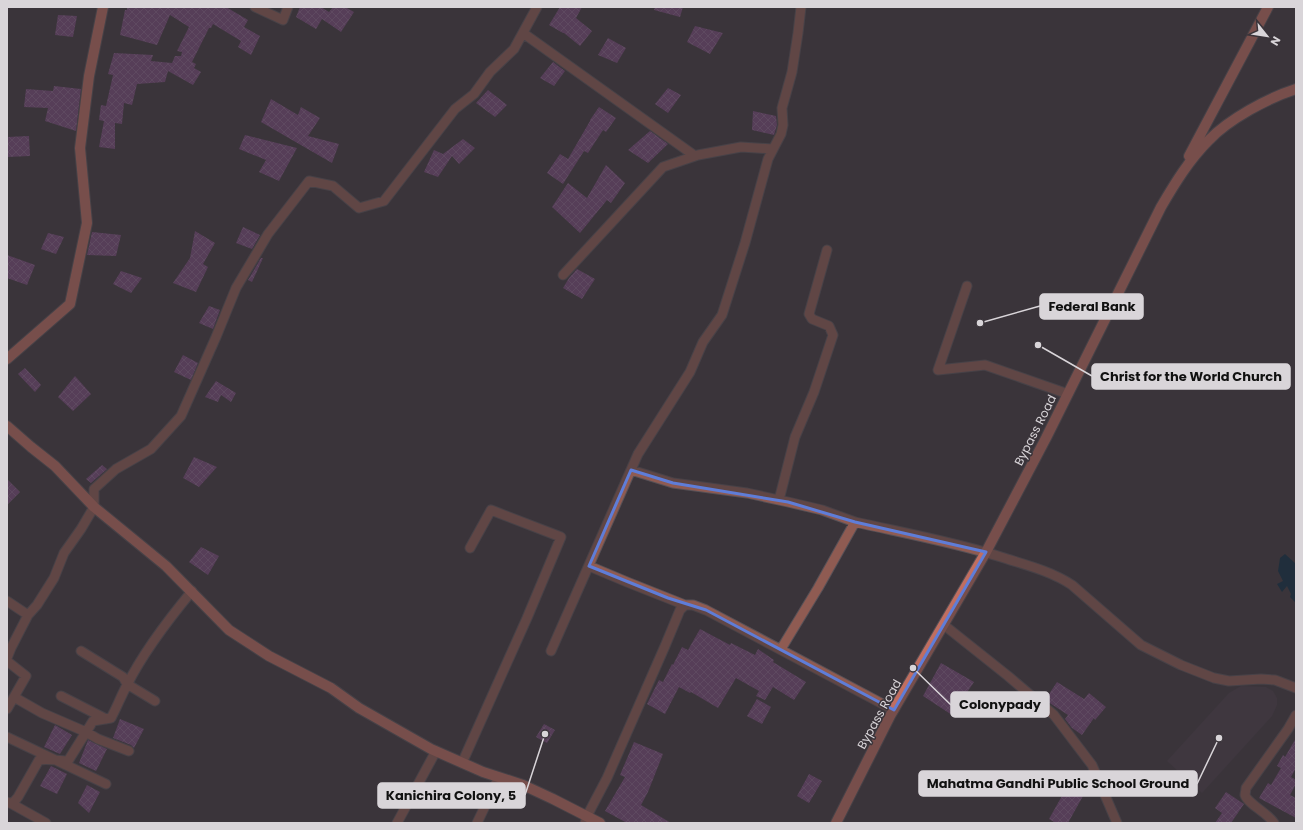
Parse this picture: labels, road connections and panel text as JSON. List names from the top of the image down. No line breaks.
{"streets":{"street":["Bypass Road"]},"places":["Federal Bank","Christ for the World Church","Colonypady","Kanichira Colony, 5","Mahatma Gandhi Public School Ground"],"north":"bottom right"}
